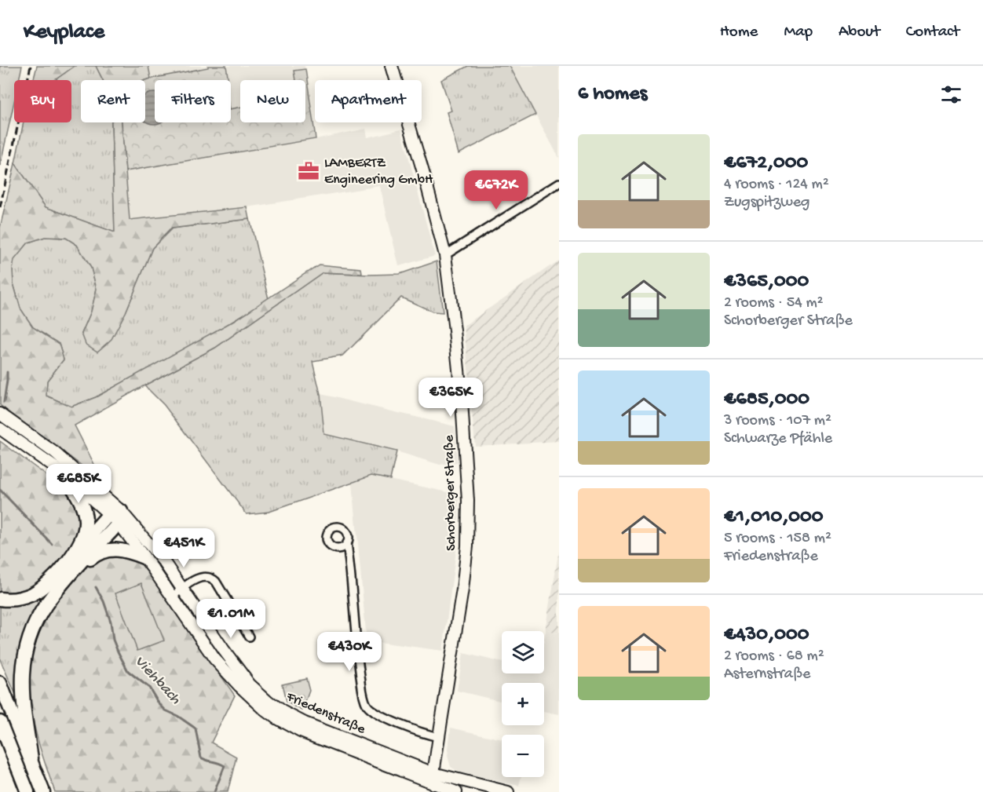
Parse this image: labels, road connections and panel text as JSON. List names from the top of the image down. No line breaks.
{"streets":{"main road":["Schorberger Straße","Friedenstraße"]},"crossings":[["Schorberger Straße","Friedenstraße"]],"water":["Viehbach"],"places":{"office":["LAMBERTZ Engineering GmbH"]},"page":{"header":"Keyplace","nav":["Home","Map","About","Contact"],"heading":"6 homes","chip":["Buy","Rent","Filters","New","Apartment"],"list":[{"name":"€672,000","note":"4 rooms · 124 m² · Zugspitzweg"},{"name":"€365,000","note":"2 rooms · 54 m² · Schorberger Straße"},{"name":"€685,000","note":"3 rooms · 107 m² · Schwarze Pfähle"},{"name":"€1,010,000","note":"5 rooms · 158 m² · Friedenstraße"},{"name":"€430,000","note":"2 rooms · 68 m² · Asternstraße"}],"price":["€672K","€365K","€685K","€451K","€1.01M","€430K"],"map_buttons":["+","−"]}}
